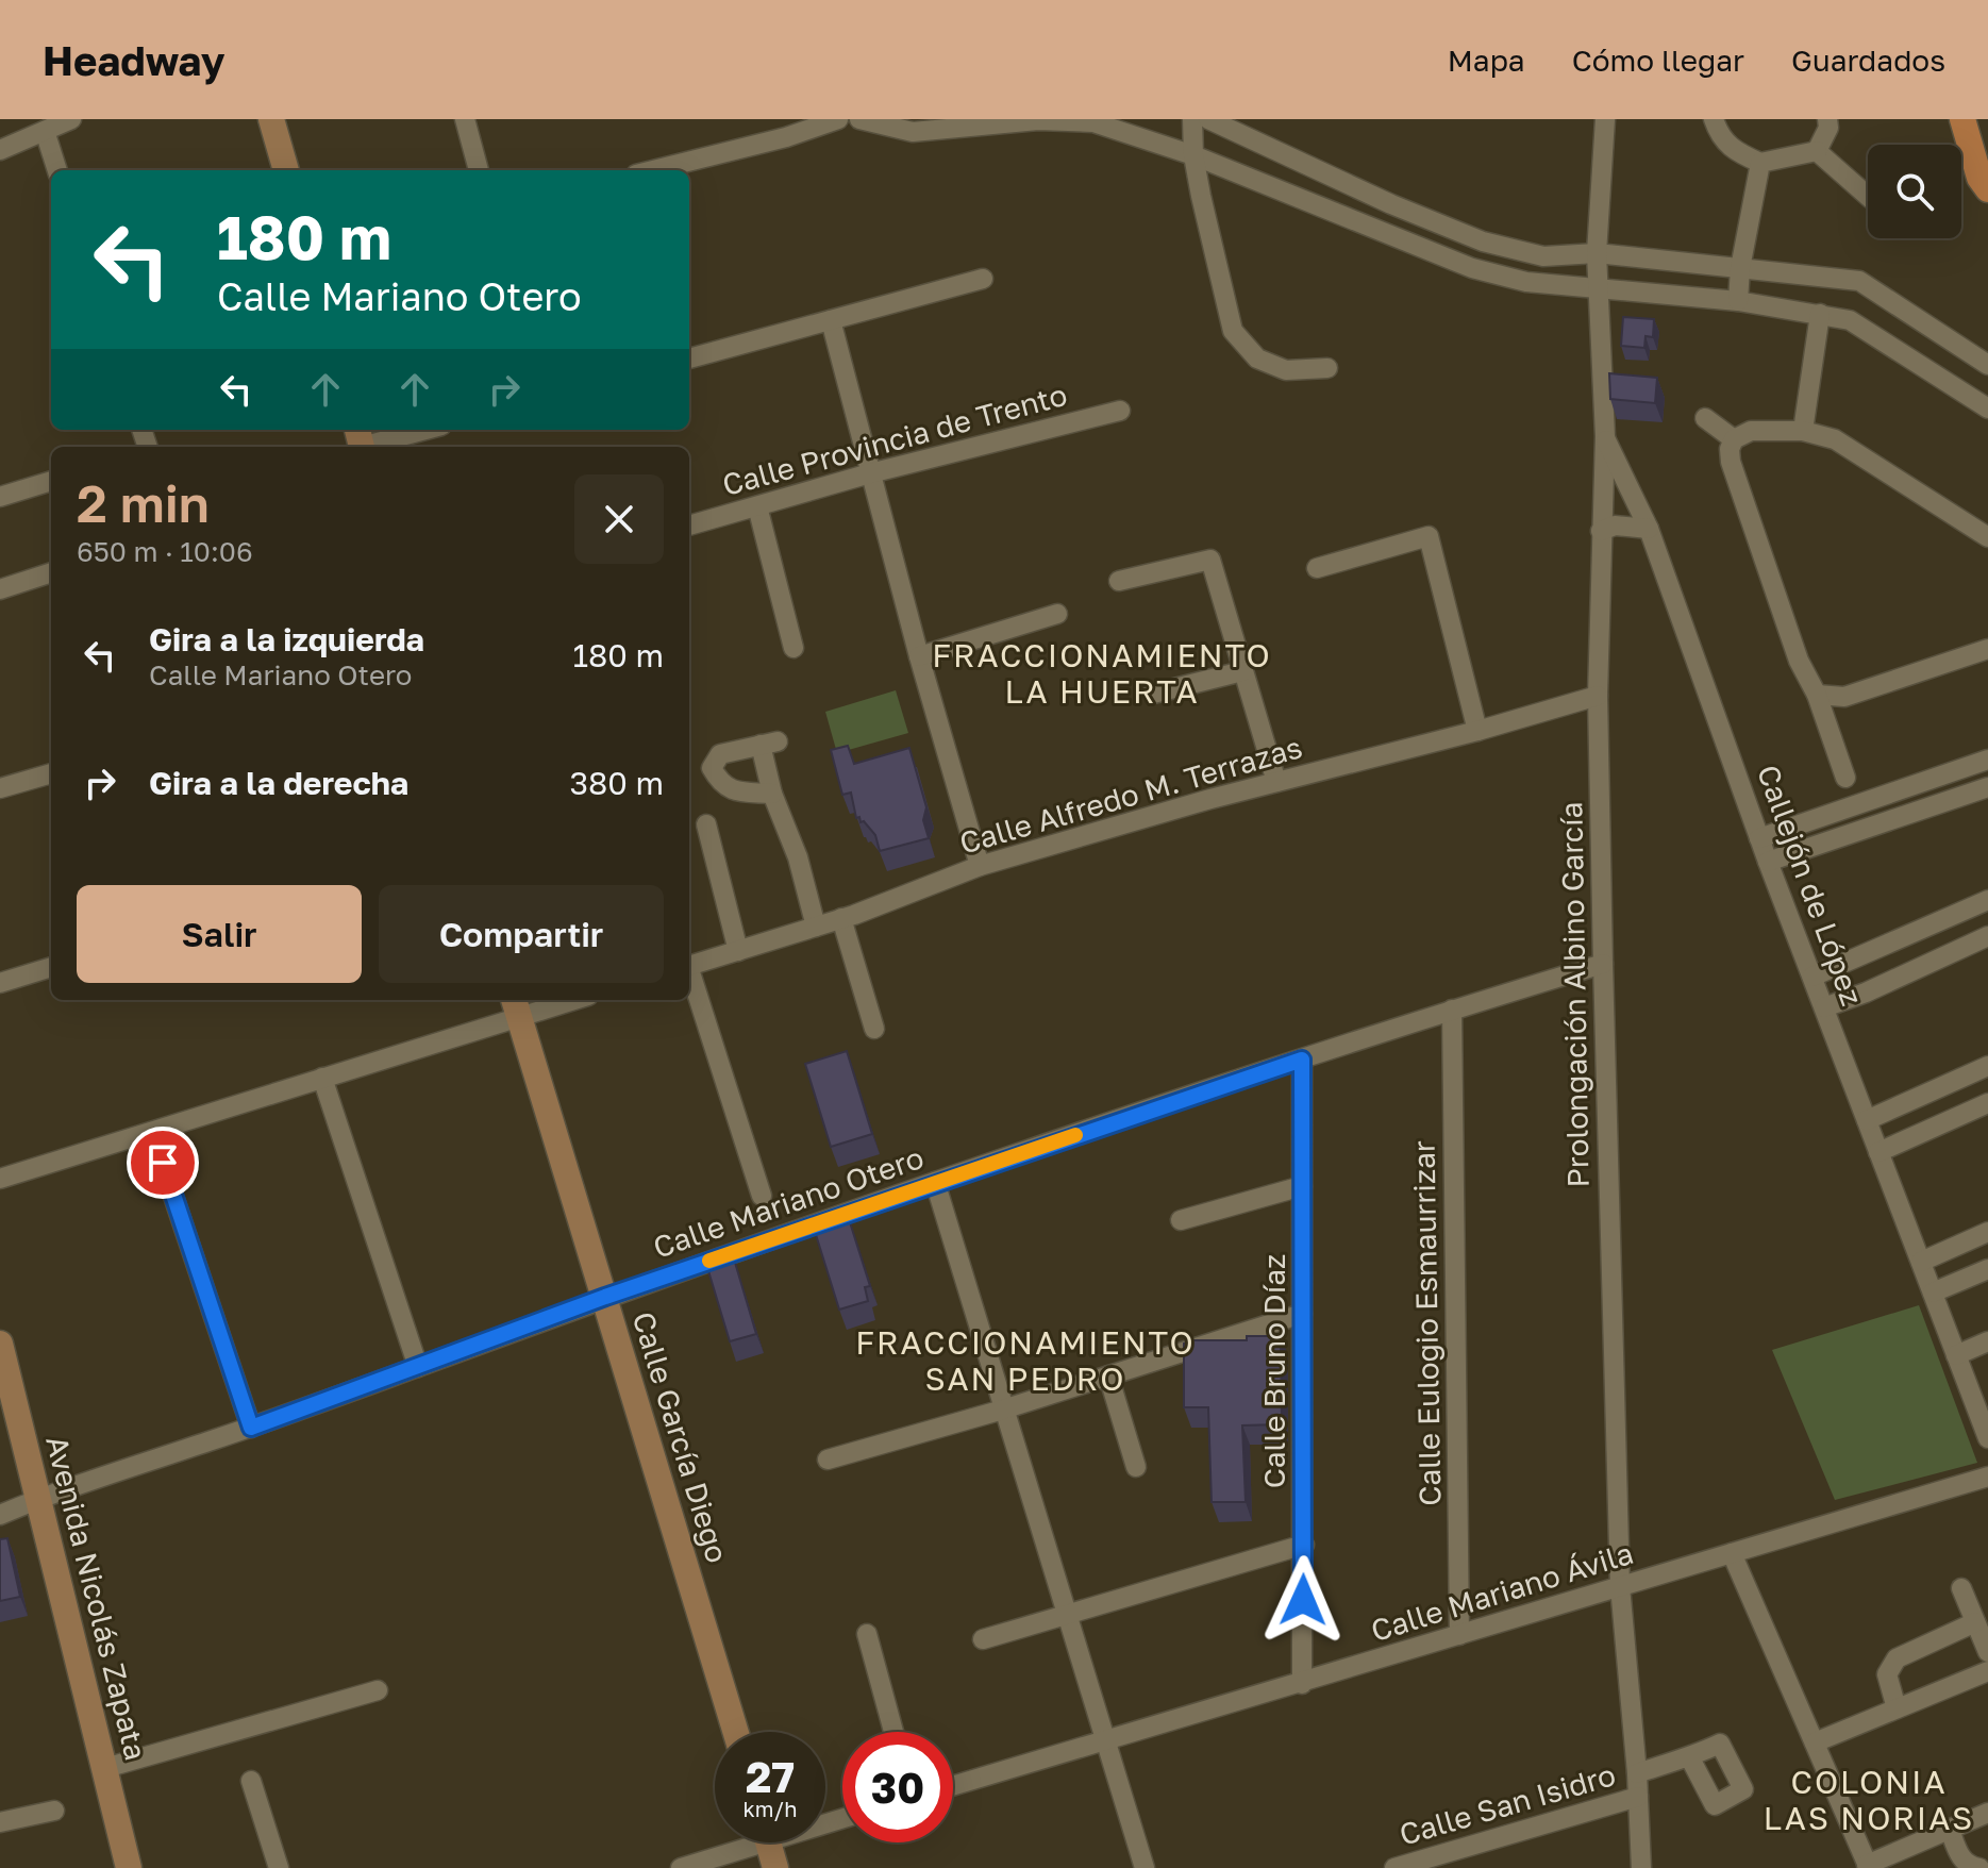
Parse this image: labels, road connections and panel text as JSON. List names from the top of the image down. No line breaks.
{"streets":{"street":["Calle Provincia de Trento","Calle Alfredo M. Terrazas","Callejón de López","Prolongación Albino García","Calle Mariano Otero","Calle Eulogio Esmaurrizar","Calle Bruno Díaz","Calle García Diego","Calle Mariano Ávila","Avenida Nicolás Zapata","Calle San Isidro"]},"crossings":[["Calle Alfredo M. Terrazas","Prolongación Albino García"],["Callejón de López","Prolongación Albino García"],["Prolongación Albino García","Calle Mariano Otero"],["Prolongación Albino García","Calle Mariano Ávila"],["Prolongación Albino García","Calle San Isidro"],["Calle Mariano Otero","Calle Eulogio Esmaurrizar"],["Calle Mariano Otero","Calle Bruno Díaz"],["Calle Mariano Otero","Calle García Diego"],["Calle Mariano Otero","Avenida Nicolás Zapata"],["Calle Eulogio Esmaurrizar","Calle Mariano Ávila"],["Calle Bruno Díaz","Calle Mariano Ávila"]],"districts":["FRACCIONAMIENTO LA HUERTA","FRACCIONAMIENTO SAN PEDRO","COLONIA LAS NORIAS"],"page":{"header":"Headway","nav":["Mapa","Cómo llegar","Guardados"],"turn":["180 m","Calle Mariano Otero"],"heading":["2 min","650 m · 10:06"],"list":[{"name":"Gira a la izquierda","note":"Calle Mariano Otero","value":"180 m"},{"name":"Gira a la derecha","value":"380 m"}],"buttons":["Salir","Compartir"],"speed":"27 km/h","limit":"30"}}
